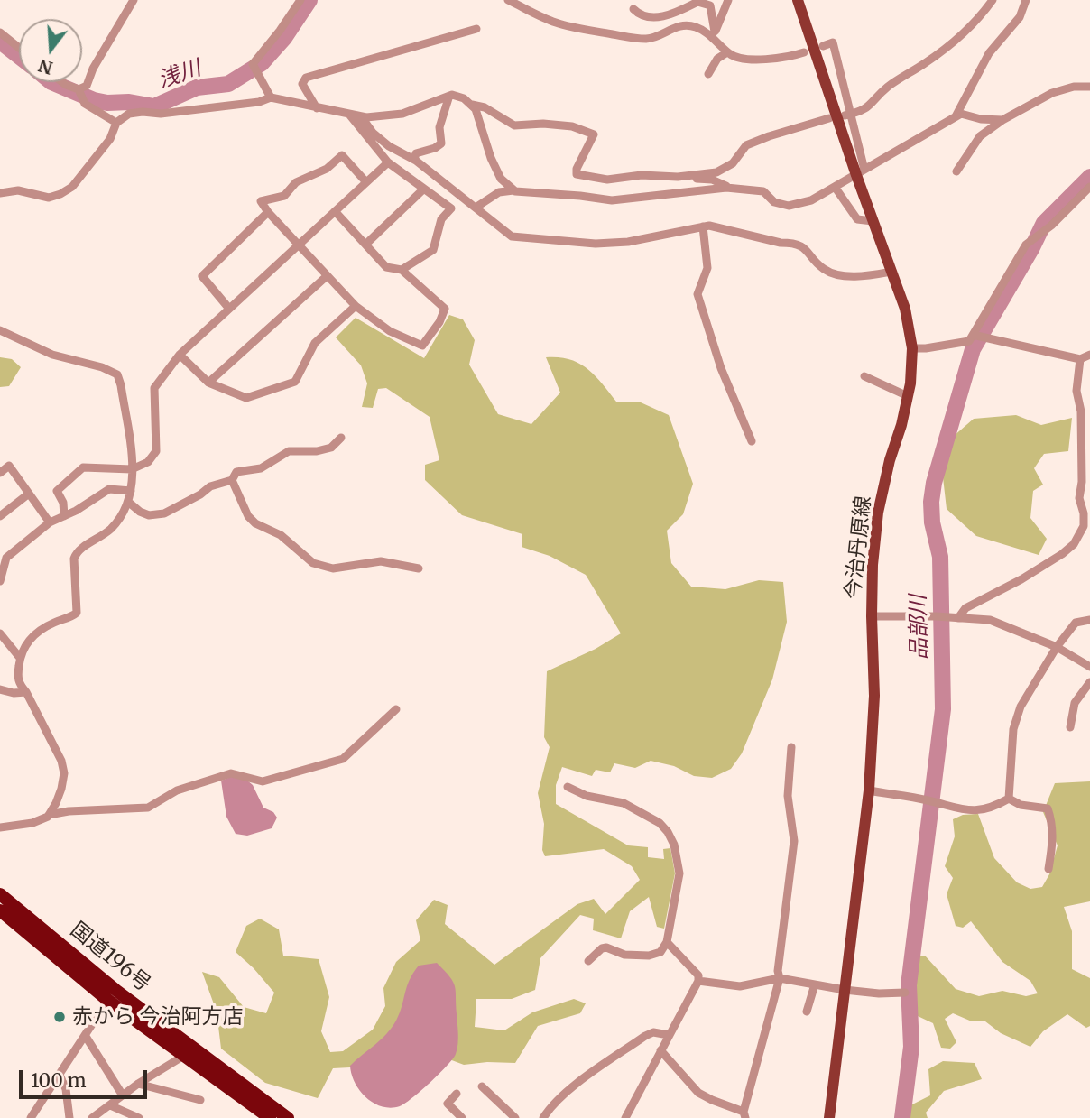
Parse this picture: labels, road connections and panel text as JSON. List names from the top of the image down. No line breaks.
{"streets":{"highway":["国道196号"],"main road":["今治丹原線"]},"water":["浅川","品部川"],"places":["赤から 今治阿方店"],"scale_bar":"100 m","north":"bottom"}
